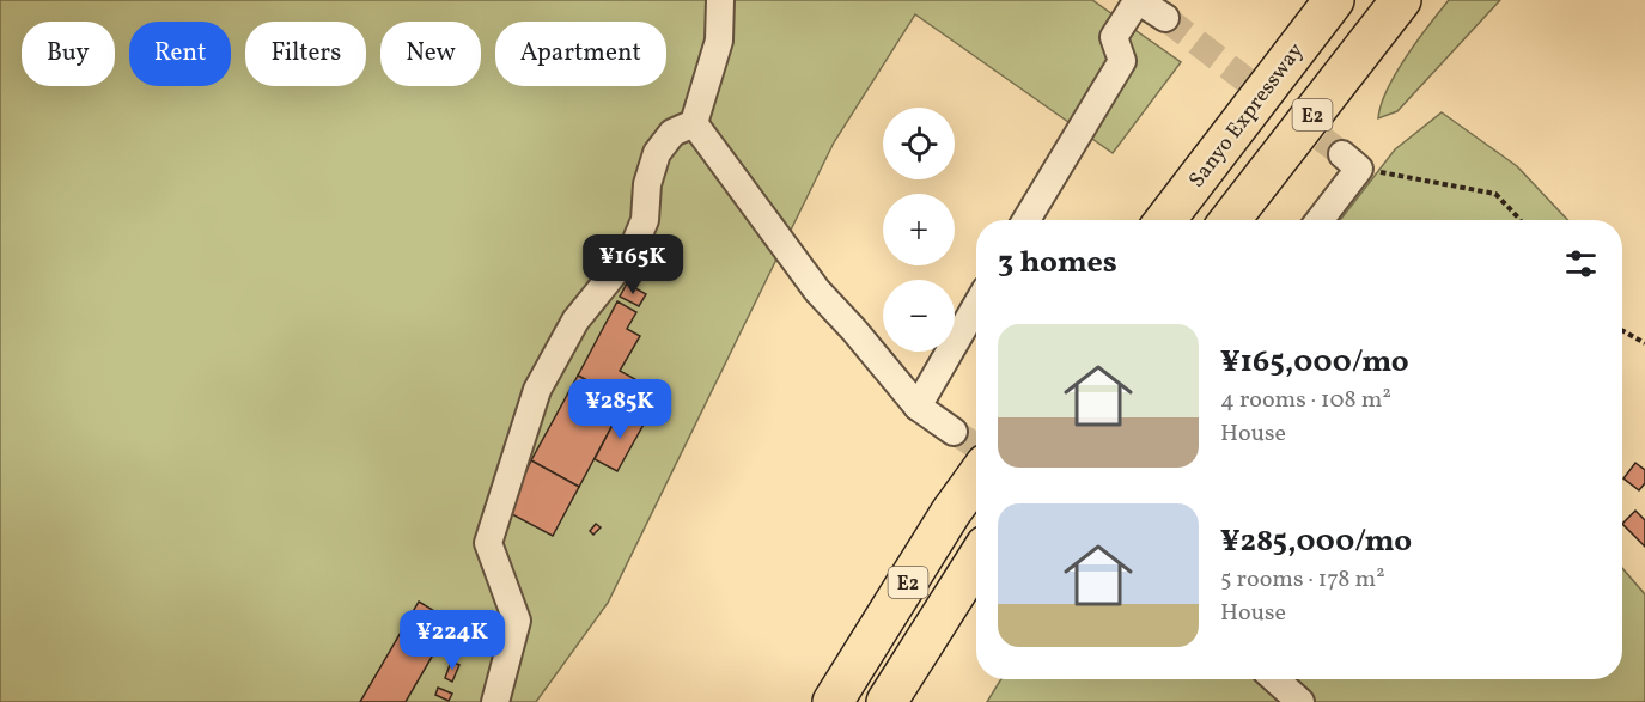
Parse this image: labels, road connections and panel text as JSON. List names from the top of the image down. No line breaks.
{"streets":{"highway":["Sanyo Expressway","E2"]},"page":{"chip":["Buy","Rent","Filters","New","Apartment"],"map_buttons":["+","−"],"heading":"3 homes","price":["¥165K","¥285K","¥224K"],"list":[{"name":"¥165,000/mo","note":"4 rooms · 108 m² · House"},{"name":"¥285,000/mo","note":"5 rooms · 178 m² · House"}]}}
